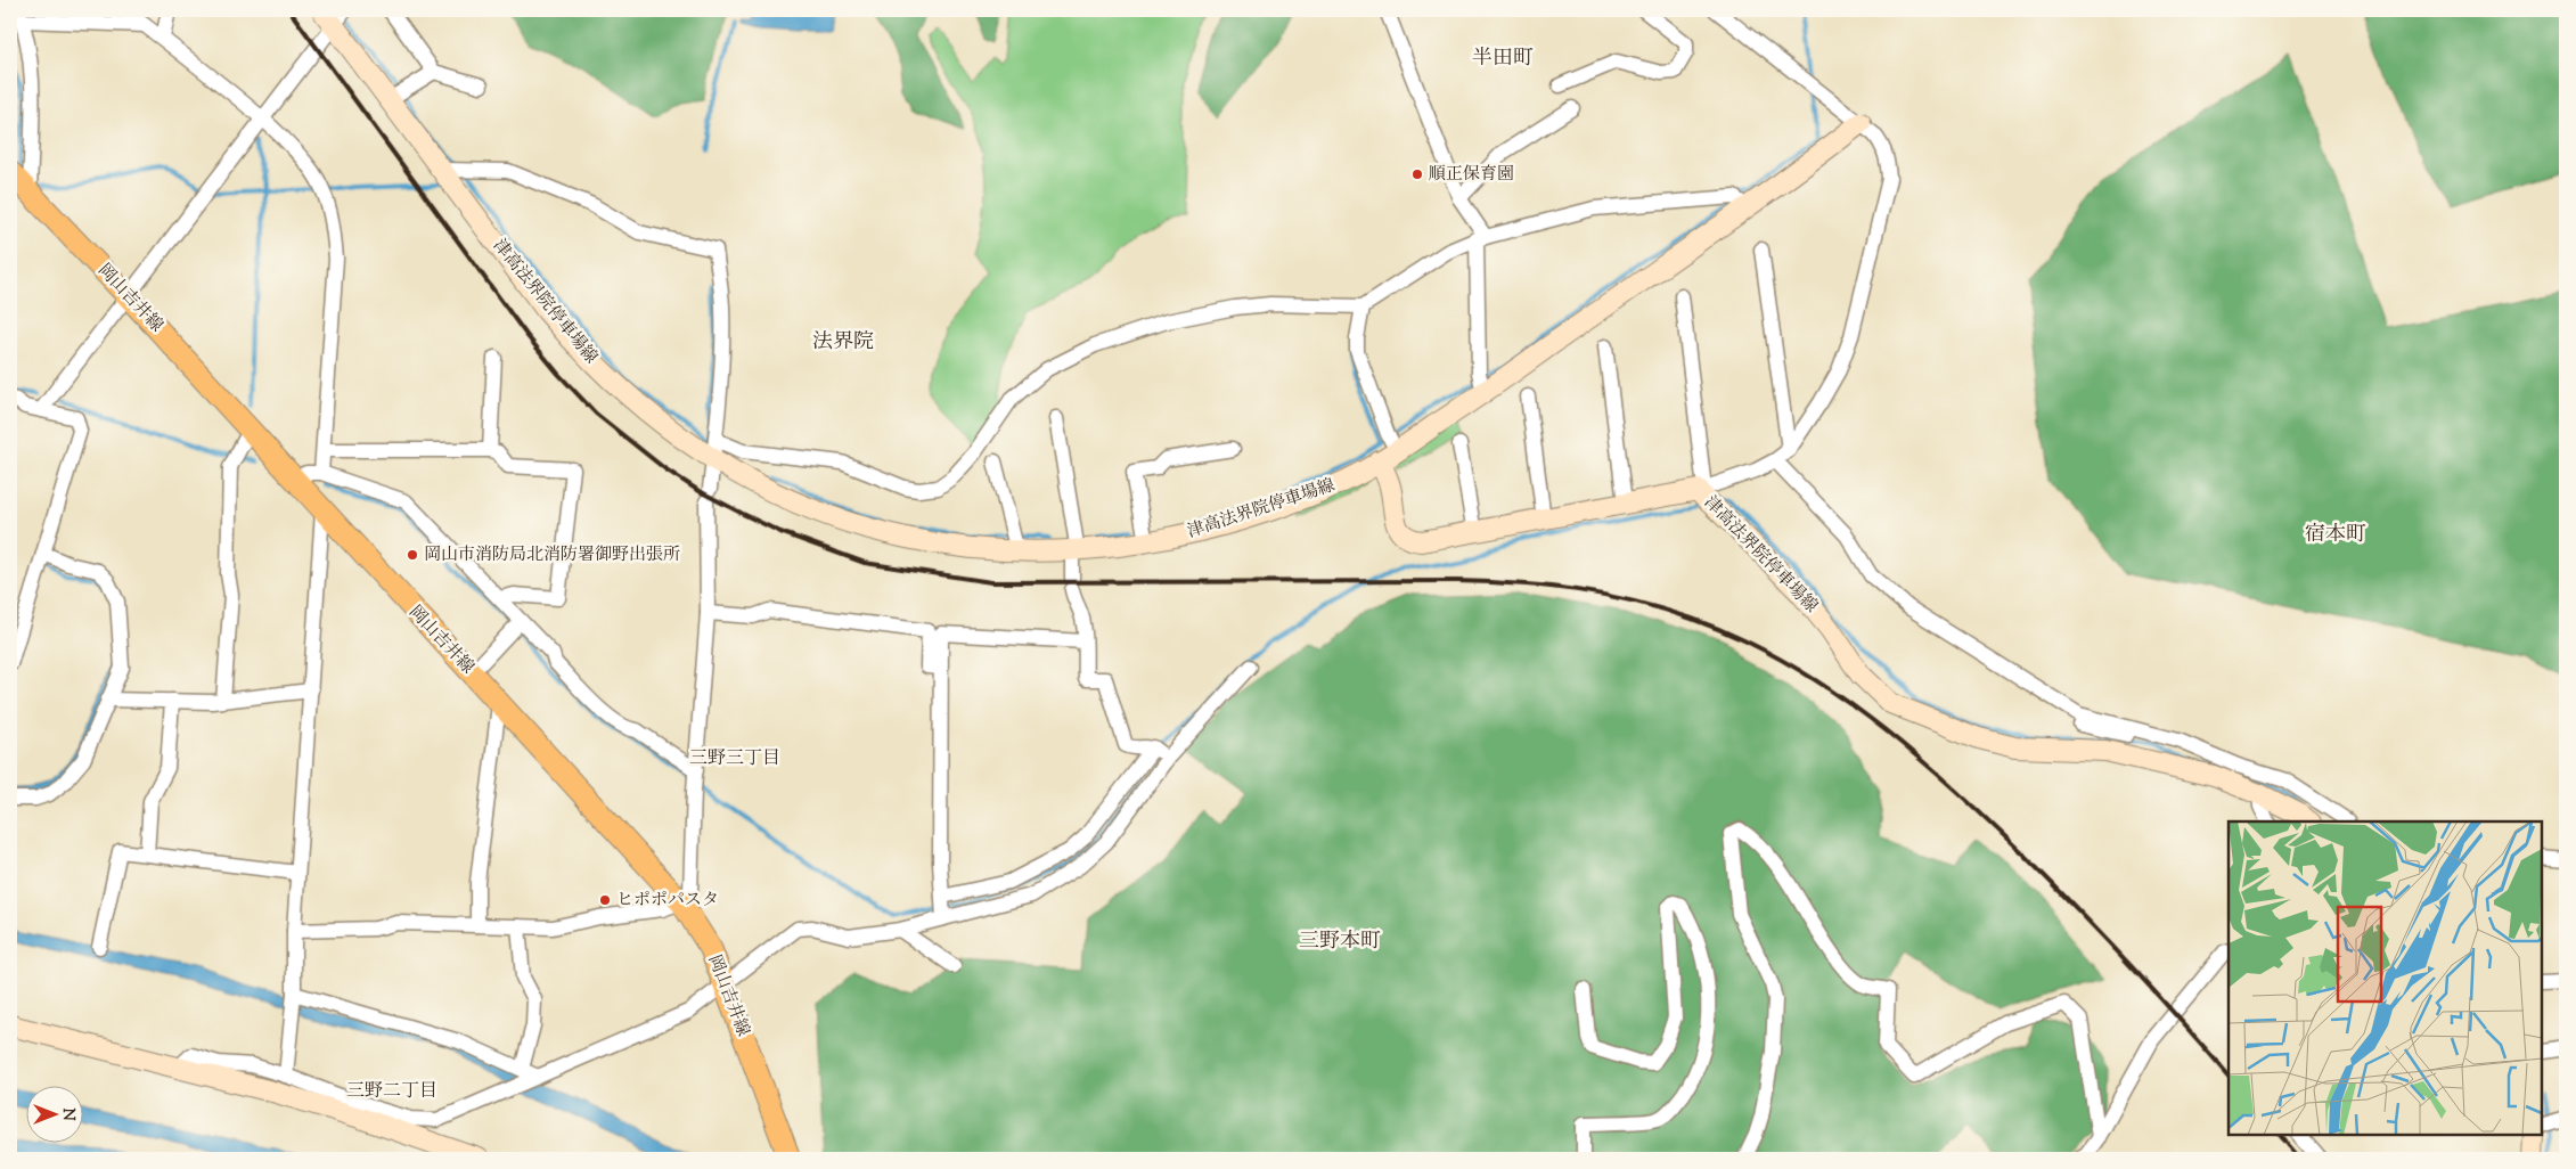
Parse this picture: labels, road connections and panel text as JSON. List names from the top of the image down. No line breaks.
{"streets":{"main road":["岡山吉井線","津高法界院停車場線"]},"districts":["半田町","法界院","宿本町","三野三丁目","三野本町","三野二丁目"],"places":["順正保育園","岡山市消防局北消防署御野出張所","ヒポポパスタ"],"north":"right"}
